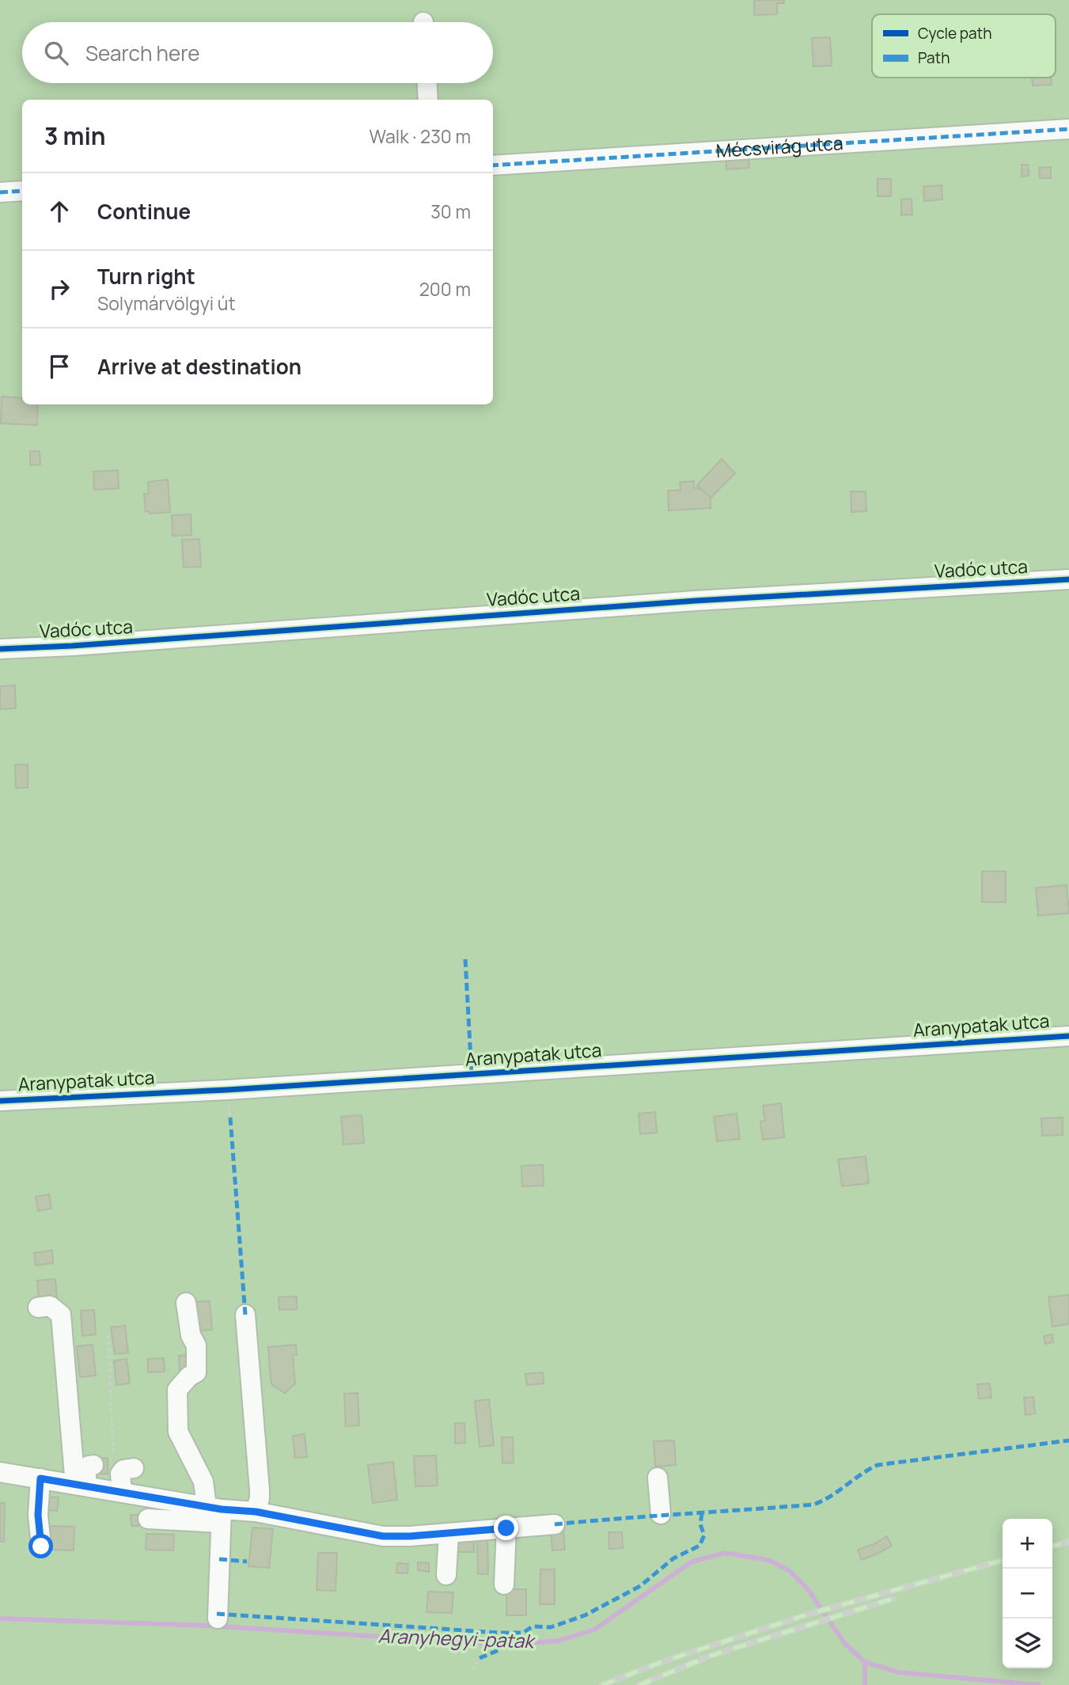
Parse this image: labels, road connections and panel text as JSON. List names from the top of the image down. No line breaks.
{"streets":{"street":["Mécsvirág utca","Vadóc utca","Aranypatak utca"]},"water":["Aranyhegyi-patak"],"legend":["Cycle path","Path"],"page":{"search":"Search here","heading":["3 min","Walk · 230 m"],"list":[["Continue","30 m"],["Turn right","Solymárvölgyi út","200 m"],"Arrive at destination"],"map_buttons":["+","−"]}}
